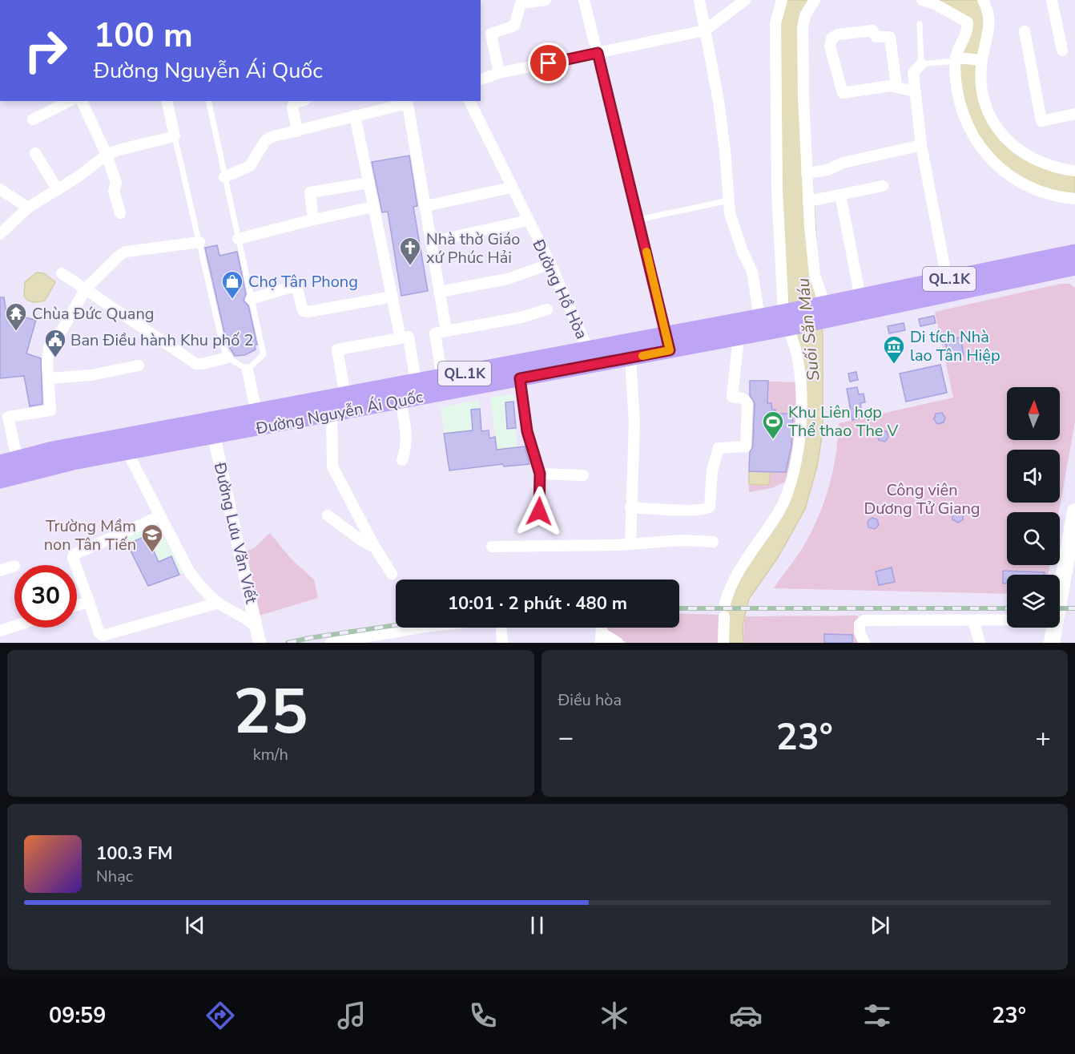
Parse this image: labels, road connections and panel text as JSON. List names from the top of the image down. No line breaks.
{"streets":{"main road":["QL.1K","Đường Nguyễn Ái Quốc"],"street":["Đường Hồ Hòa","Đường Lưu Văn Viết"]},"crossings":[["Đường Hồ Hòa","Đường Nguyễn Ái Quốc"],["Đường Nguyễn Ái Quốc","Đường Lưu Văn Viết"]],"water":["Suối Săn Máu"],"parks":["Công viên Dương Tử Giang"],"places":{"church":["Nhà thờ Giáo xứ Phúc Hải"],"shop":["Chợ Tân Phong"],"temple":["Chùa Đức Quang"],"public building":["Ban Điều hành Khu phố 2"],"museum":["Di tích Nhà lao Tân Hiệp"],"sports":["Khu Liên hợp Thể thao The V"],"school or university":["Trường Mầm non Tân Tiến"]},"north":"top","page":{"turn":["100 m","Đường Nguyễn Ái Quốc"],"limit":"30","trip":"10:01 · 2 phút · 480 m","tile":[["25","km/h"],"Điều hòa"],"heat":["−","23°","+"],"song":["100.3 FM","Nhạc"],"tabs":["09:59","23°"]}}
